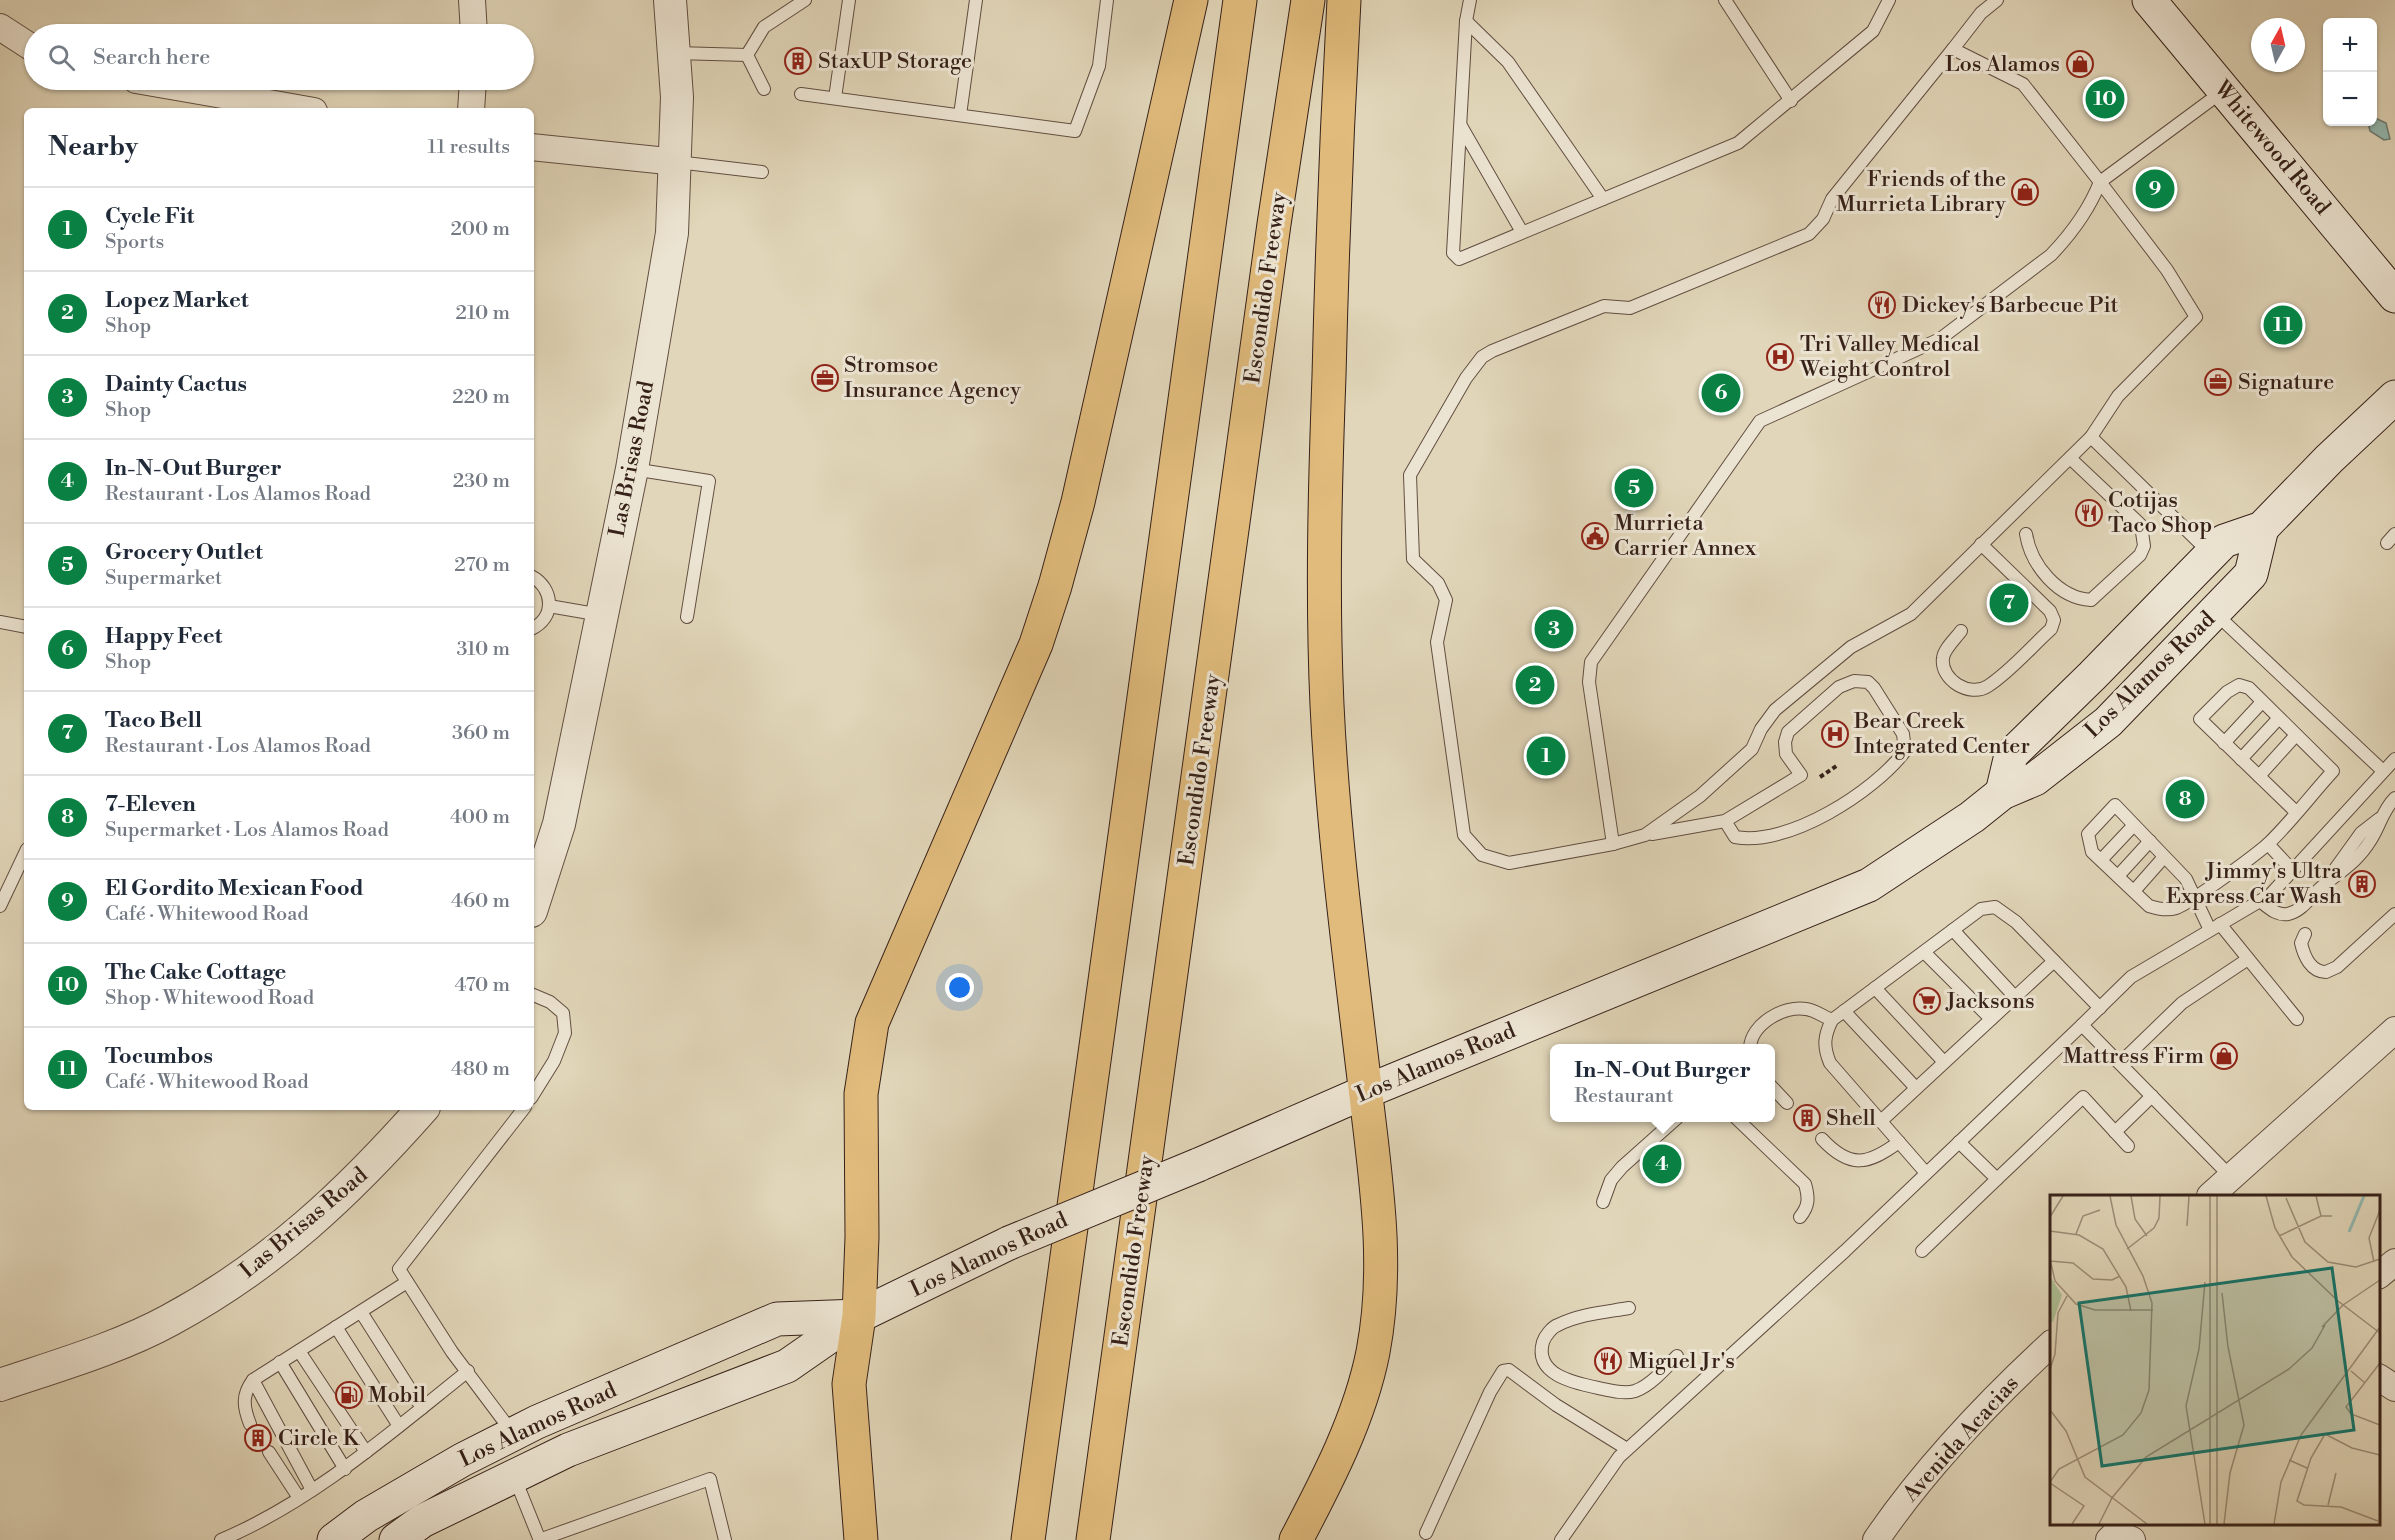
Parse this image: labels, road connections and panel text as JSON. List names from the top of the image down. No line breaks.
{"streets":{"highway":["Escondido Freeway"],"main road":["Whitewood Road","Los Alamos Road"],"street":["Las Brisas Road","Avenida Acacias"]},"places":{"building":["StaxUP Storage","Jimmy's Ultra Express Car Wash","Shell","Circle K"],"shop":["Los Alamos","Friends of the Murrieta Library","Mattress Firm"],"restaurant":["Dickey's Barbecue Pit","Cotijas Taco Shop","Miguel Jr's"],"hospital":["Tri Valley Medical Weight Control","Bear Creek Integrated Center"],"office":["Stromsoe Insurance Agency","Signature"],"public building":["Murrieta Carrier Annex"],"supermarket":["Jacksons"],"fuel station":["Mobil"]},"north":"top","page":{"map_buttons":["+","−"],"search":"Search here","pins":["10","9","11","6","5","7","3","2","1","8","4"],"heading":["Nearby","11 results"],"list":[{"mark":"1","name":"Cycle Fit","note":"Sports","value":"200 m"},{"mark":"2","name":"Lopez Market","note":"Shop","value":"210 m"},{"mark":"3","name":"Dainty Cactus","note":"Shop","value":"220 m"},{"mark":"4","name":"In-N-Out Burger","note":"Restaurant · Los Alamos Road","value":"230 m"},{"mark":"5","name":"Grocery Outlet","note":"Supermarket","value":"270 m"},{"mark":"6","name":"Happy Feet","note":"Shop","value":"310 m"},{"mark":"7","name":"Taco Bell","note":"Restaurant · Los Alamos Road","value":"360 m"},{"mark":"8","name":"7-Eleven","note":"Supermarket · Los Alamos Road","value":"400 m"},{"mark":"9","name":"El Gordito Mexican Food","note":"Café · Whitewood Road","value":"460 m"},{"mark":"10","name":"The Cake Cottage","note":"Shop · Whitewood Road","value":"470 m"},{"mark":"11","name":"Tocumbos","note":"Café · Whitewood Road","value":"480 m"}],"popup":["In-N-Out Burger","Restaurant"]}}
